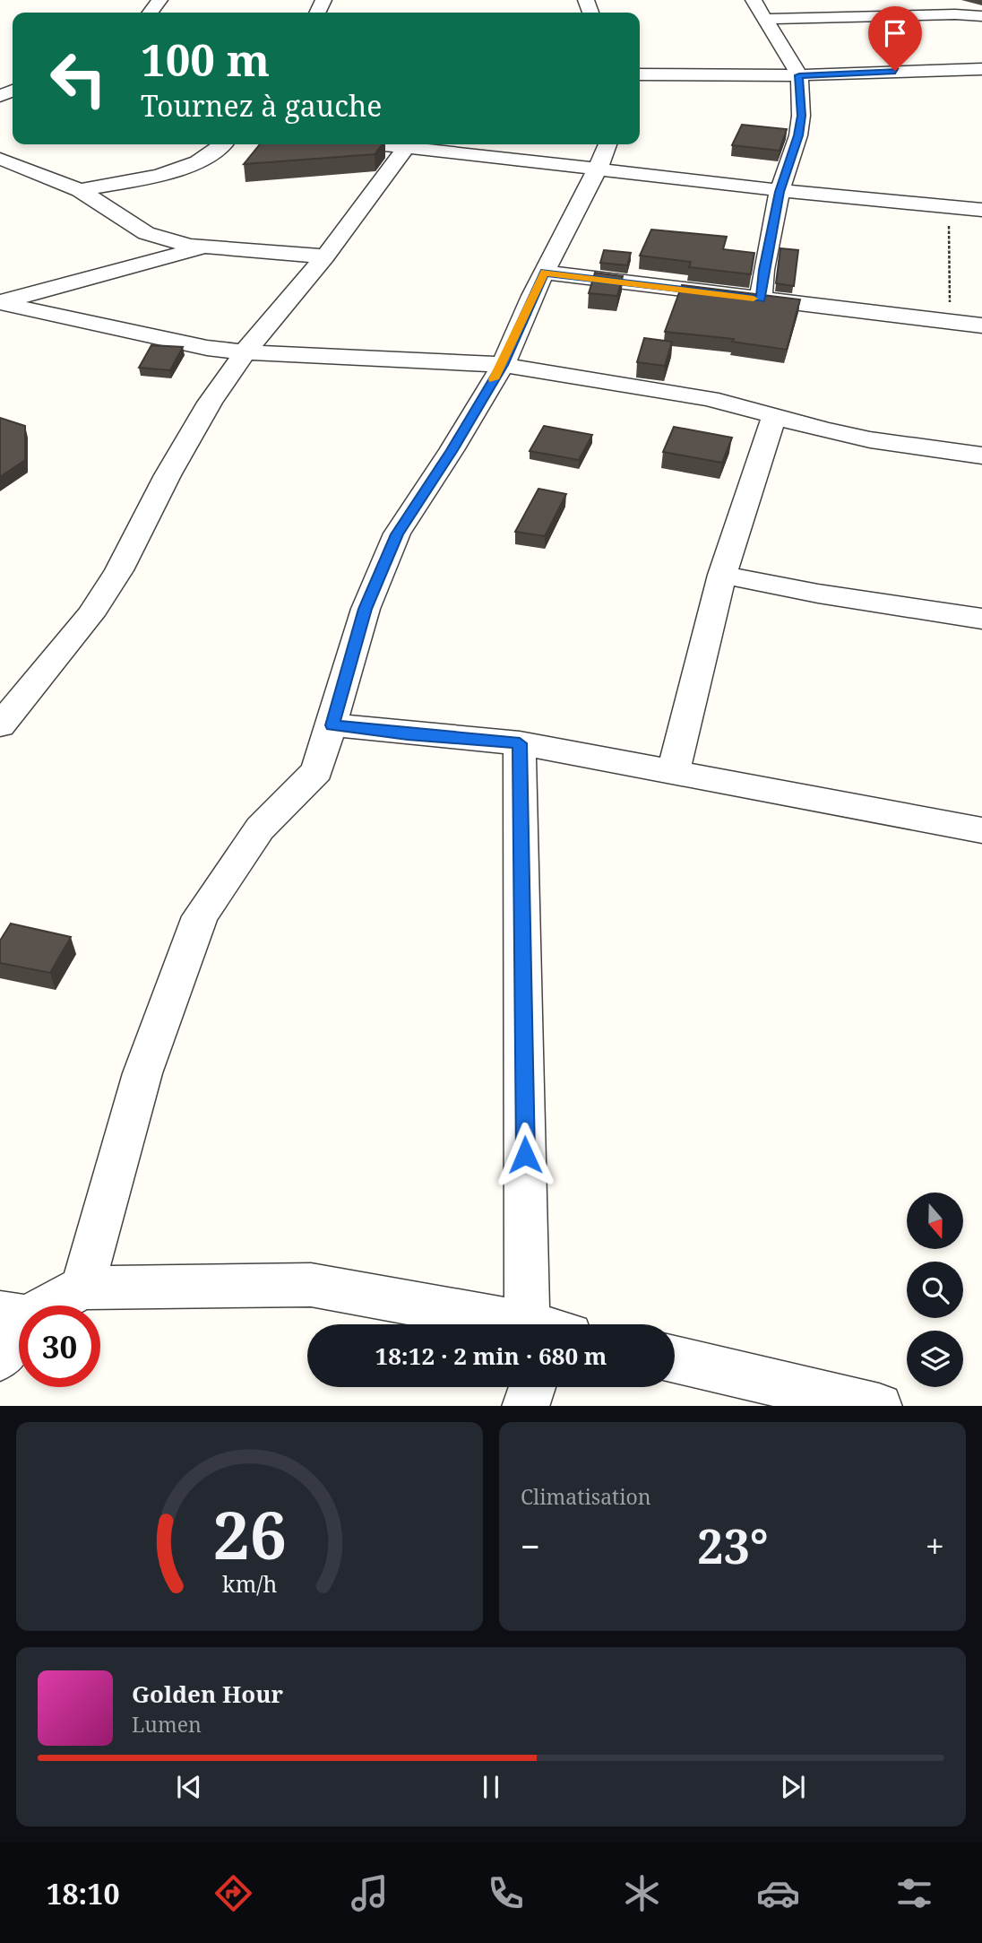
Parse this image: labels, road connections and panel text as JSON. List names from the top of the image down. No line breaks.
{"north":"bottom","page":{"turn":["100 m","Tournez à gauche"],"limit":"30","trip":"18:12 · 2 min · 680 m","tile":"Climatisation","heat":["−","23°","+"],"song":["Golden Hour","Lumen"],"tabs":"18:10","gauge":["26","km/h"]}}
